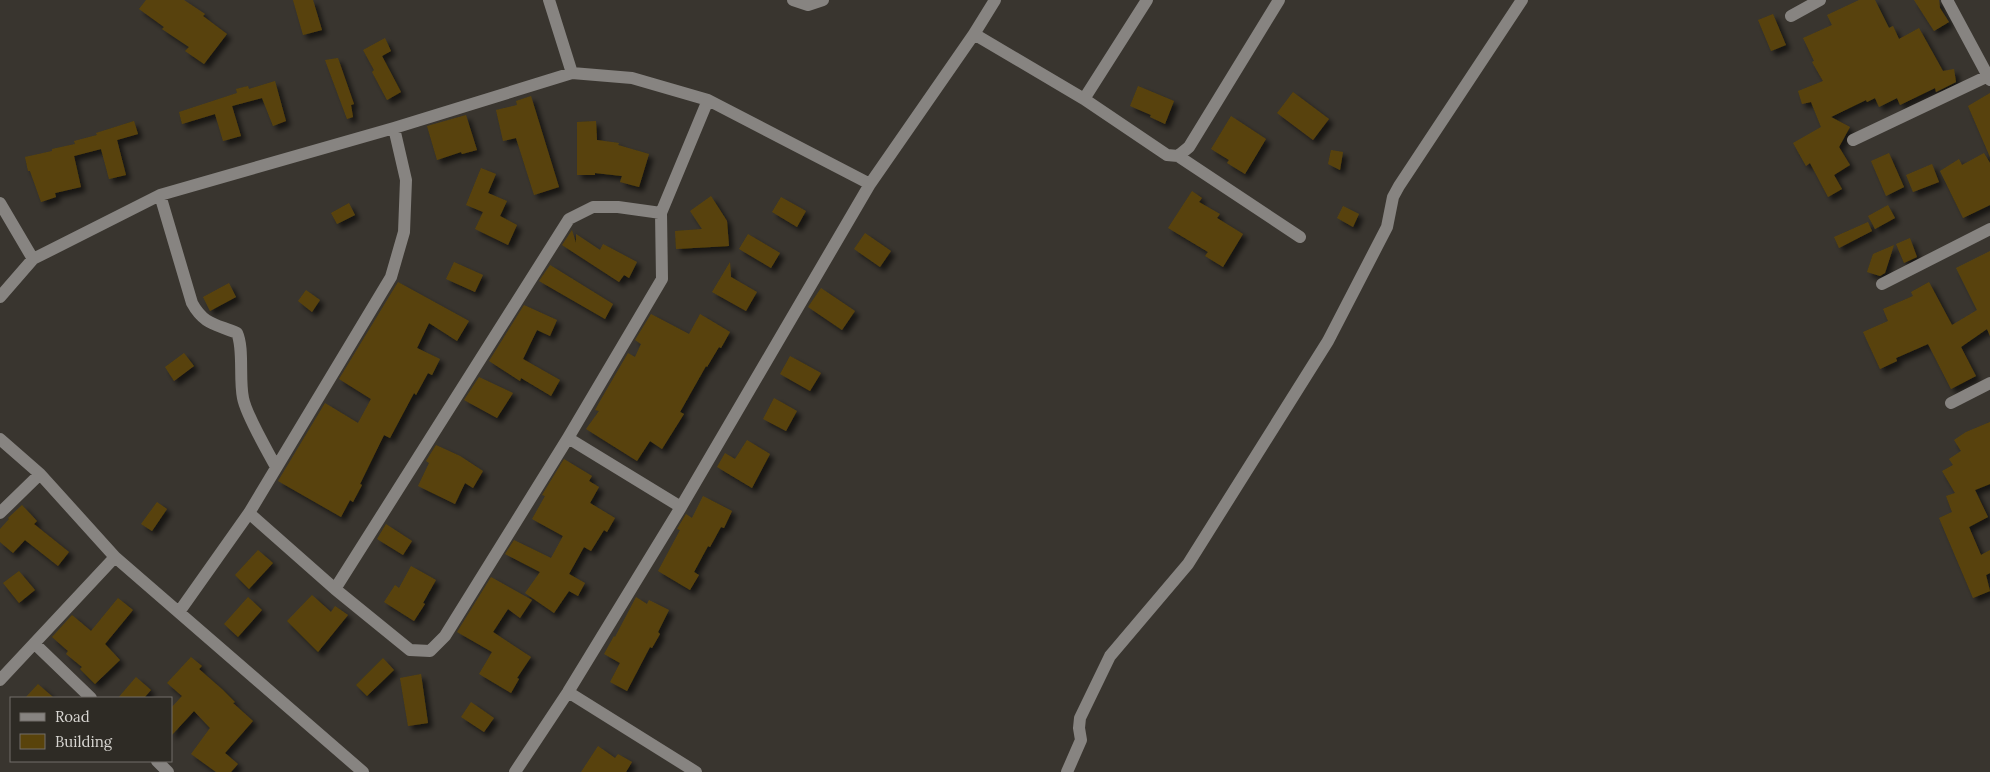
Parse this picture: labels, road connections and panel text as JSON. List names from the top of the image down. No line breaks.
{"legend":["Road","Building"]}
